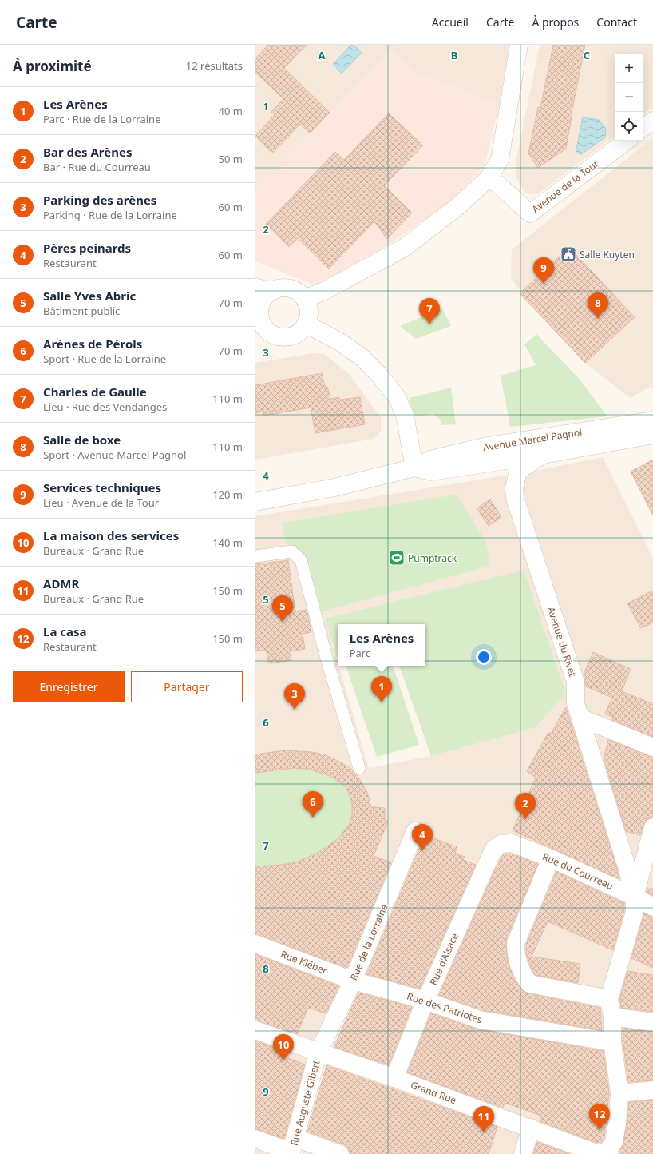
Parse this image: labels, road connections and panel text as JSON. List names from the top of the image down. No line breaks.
{"streets":{"street":["Avenue de la Tour","Avenue Marcel Pagnol","Avenue du Rivet","Rue du Courreau","Rue de la Lorraine","Rue d'Alsace","Rue Kléber","Rue des Patriotes","Grand Rue","Rue Auguste Gibert"]},"crossings":[["Avenue Marcel Pagnol","Avenue du Rivet"],["Avenue du Rivet","Rue du Courreau"],["Rue du Courreau","Rue d'Alsace"],["Rue de la Lorraine","Rue Kléber"],["Rue de la Lorraine","Rue des Patriotes"],["Rue de la Lorraine","Grand Rue"],["Rue de la Lorraine","Rue Auguste Gibert"],["Rue d'Alsace","Rue des Patriotes"],["Rue d'Alsace","Grand Rue"],["Rue Kléber","Rue des Patriotes"],["Grand Rue","Rue Auguste Gibert"]],"places":{"public building":["Salle Kuyten"],"sports":["Pumptrack"]},"page":{"header":"Carte","nav":["Accueil","Carte","À propos","Contact"],"heading":["À proximité","12 résultats"],"map_buttons":["+","−"],"list":[{"mark":"1","name":"Les Arènes","note":"Parc · Rue de la Lorraine","value":"40 m"},{"mark":"2","name":"Bar des Arènes","note":"Bar · Rue du Courreau","value":"50 m"},{"mark":"3","name":"Parking des arènes","note":"Parking · Rue de la Lorraine","value":"60 m"},{"mark":"4","name":"Pères peinards","note":"Restaurant","value":"60 m"},{"mark":"5","name":"Salle Yves Abric","note":"Bâtiment public","value":"70 m"},{"mark":"6","name":"Arènes de Pérols","note":"Sport · Rue de la Lorraine","value":"70 m"},{"mark":"7","name":"Charles de Gaulle","note":"Lieu · Rue des Vendanges","value":"110 m"},{"mark":"8","name":"Salle de boxe","note":"Sport · Avenue Marcel Pagnol","value":"110 m"},{"mark":"9","name":"Services techniques","note":"Lieu · Avenue de la Tour","value":"120 m"},{"mark":"10","name":"La maison des services","note":"Bureaux · Grand Rue","value":"140 m"},{"mark":"11","name":"ADMR","note":"Bureaux · Grand Rue","value":"150 m"},{"mark":"12","name":"La casa","note":"Restaurant","value":"150 m"}],"pins":["9","8","7","5","1","3","6","2","4","10","12","11"],"popup":["Les Arènes","Parc"],"buttons":["Enregistrer","Partager"]},"grid":{"columns":["A","B","C"],"rows":["1","2","3","4","5","6","7","8","9"]}}
